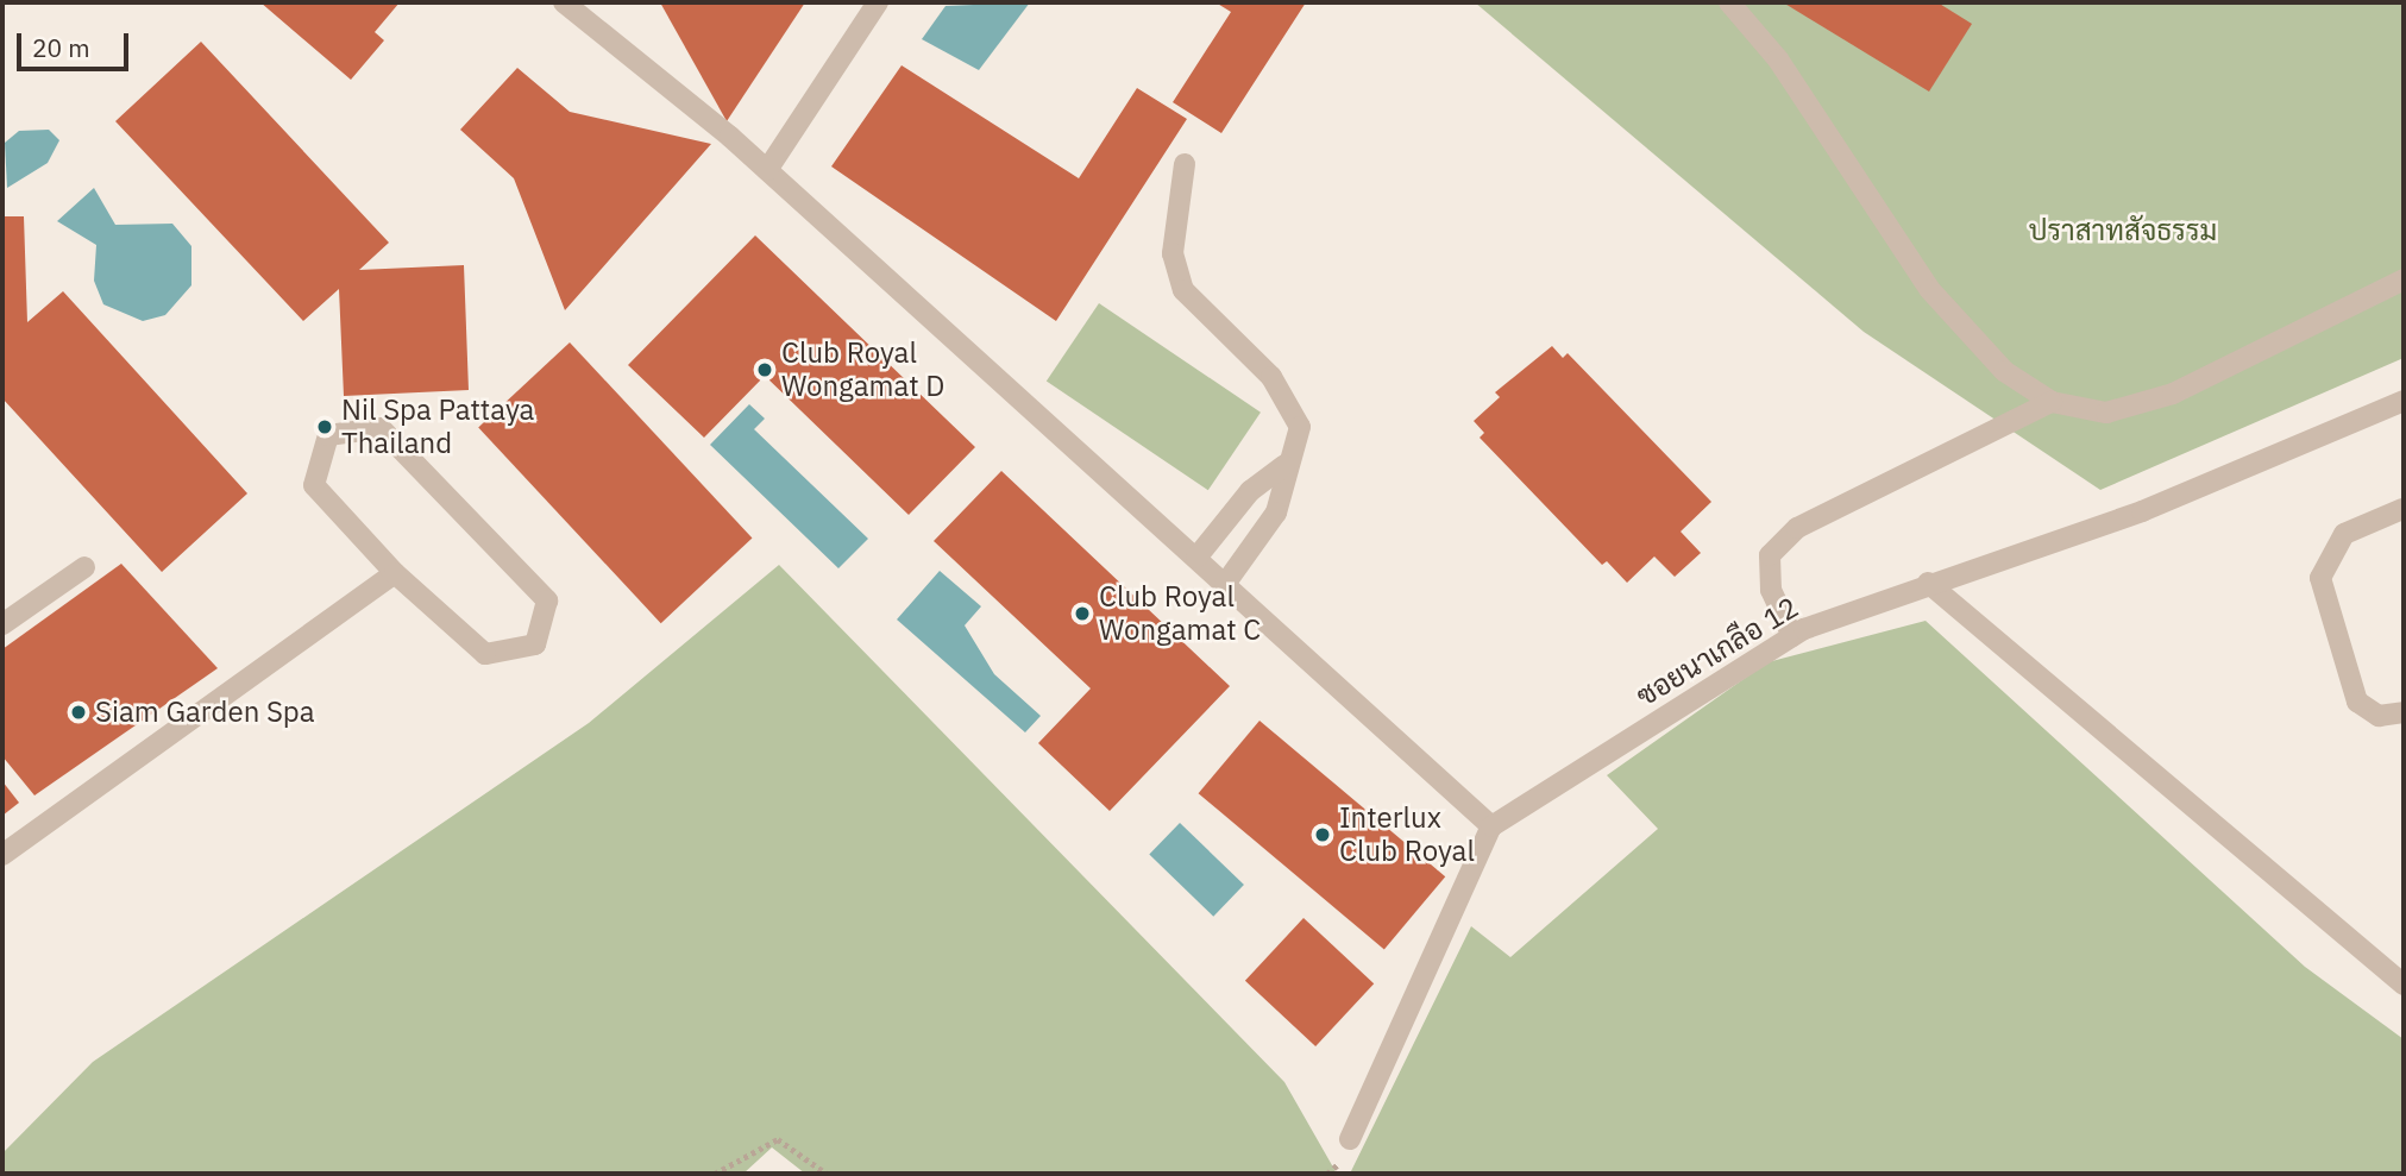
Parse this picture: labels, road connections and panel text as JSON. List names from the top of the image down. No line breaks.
{"streets":{"street":["ซอยนาเกลือ 12"]},"parks":["ปราสาทสัจธรรม"],"places":["Club Royal Wongamat D","Nil Spa Pattaya Thailand","Club Royal Wongamat C","Siam Garden Spa","Interlux Club Royal"],"scale_bar":"20 m"}
